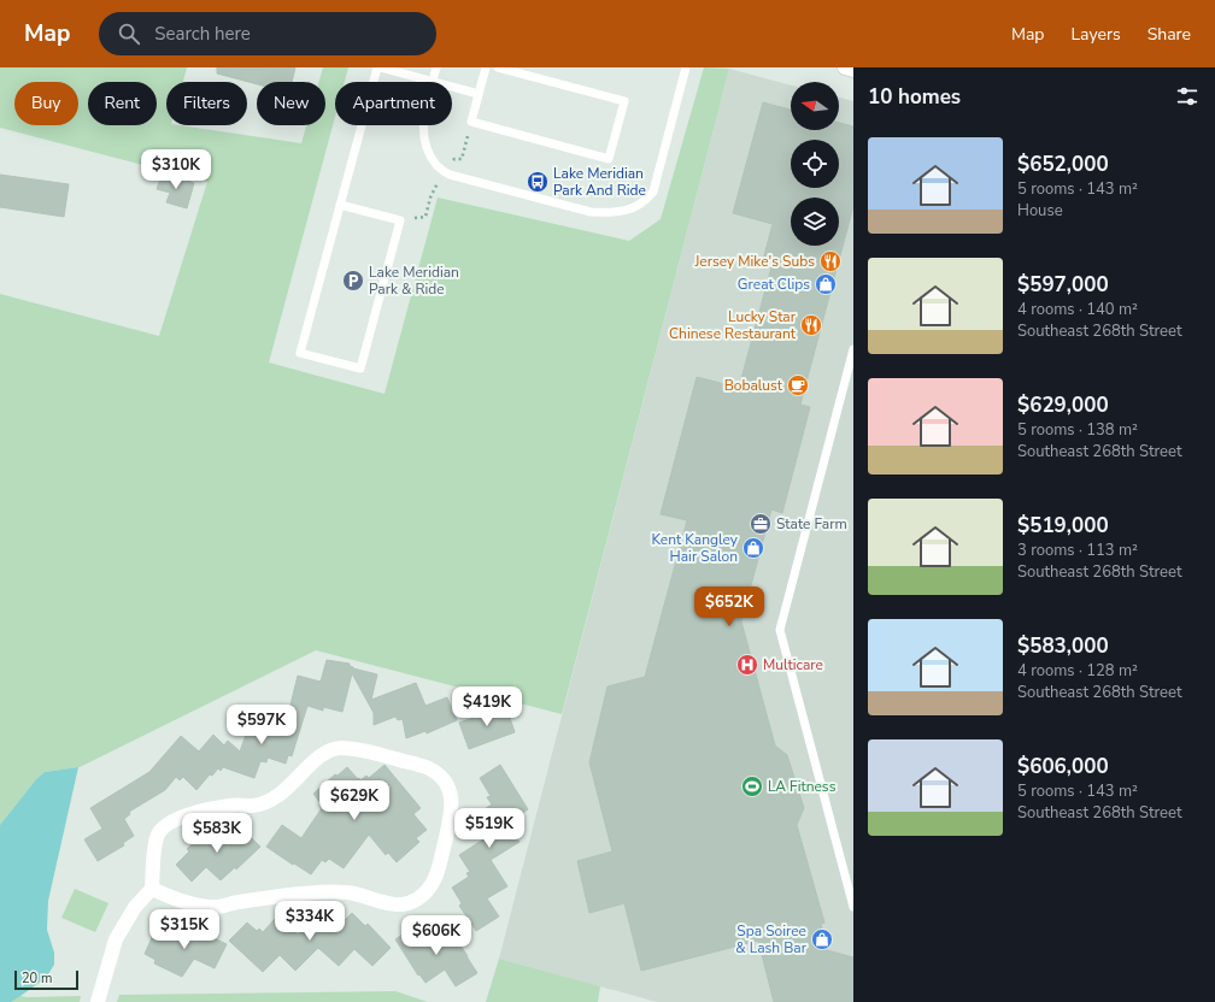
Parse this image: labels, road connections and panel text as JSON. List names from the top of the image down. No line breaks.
{"places":{"bus stop":["Lake Meridian Park And Ride"],"restaurant":["Jersey Mike's Subs","Lucky Star Chinese Restaurant"],"parking":["Lake Meridian Park & Ride"],"shop":["Great Clips","Kent Kangley Hair Salon","Spa Soiree & Lash Bar"],"cafe":["Bobalust"],"office":["State Farm"],"hospital":["Multicare"],"sports":["LA Fitness"]},"scale_bar":"20 m","north":"left","page":{"header":"Map","search":"Search here","nav":["Map","Layers","Share"],"heading":"10 homes","chip":["Buy","Rent","Filters","New","Apartment"],"list":[{"name":"$652,000","note":"5 rooms · 143 m² · House"},{"name":"$597,000","note":"4 rooms · 140 m² · Southeast 268th Street"},{"name":"$629,000","note":"5 rooms · 138 m² · Southeast 268th Street"},{"name":"$519,000","note":"3 rooms · 113 m² · Southeast 268th Street"},{"name":"$583,000","note":"4 rooms · 128 m² · Southeast 268th Street"},{"name":"$606,000","note":"5 rooms · 143 m² · Southeast 268th Street"}],"price":["$310K","$652K","$419K","$597K","$629K","$519K","$583K","$334K","$315K","$606K"],"scale":"20 m"}}
